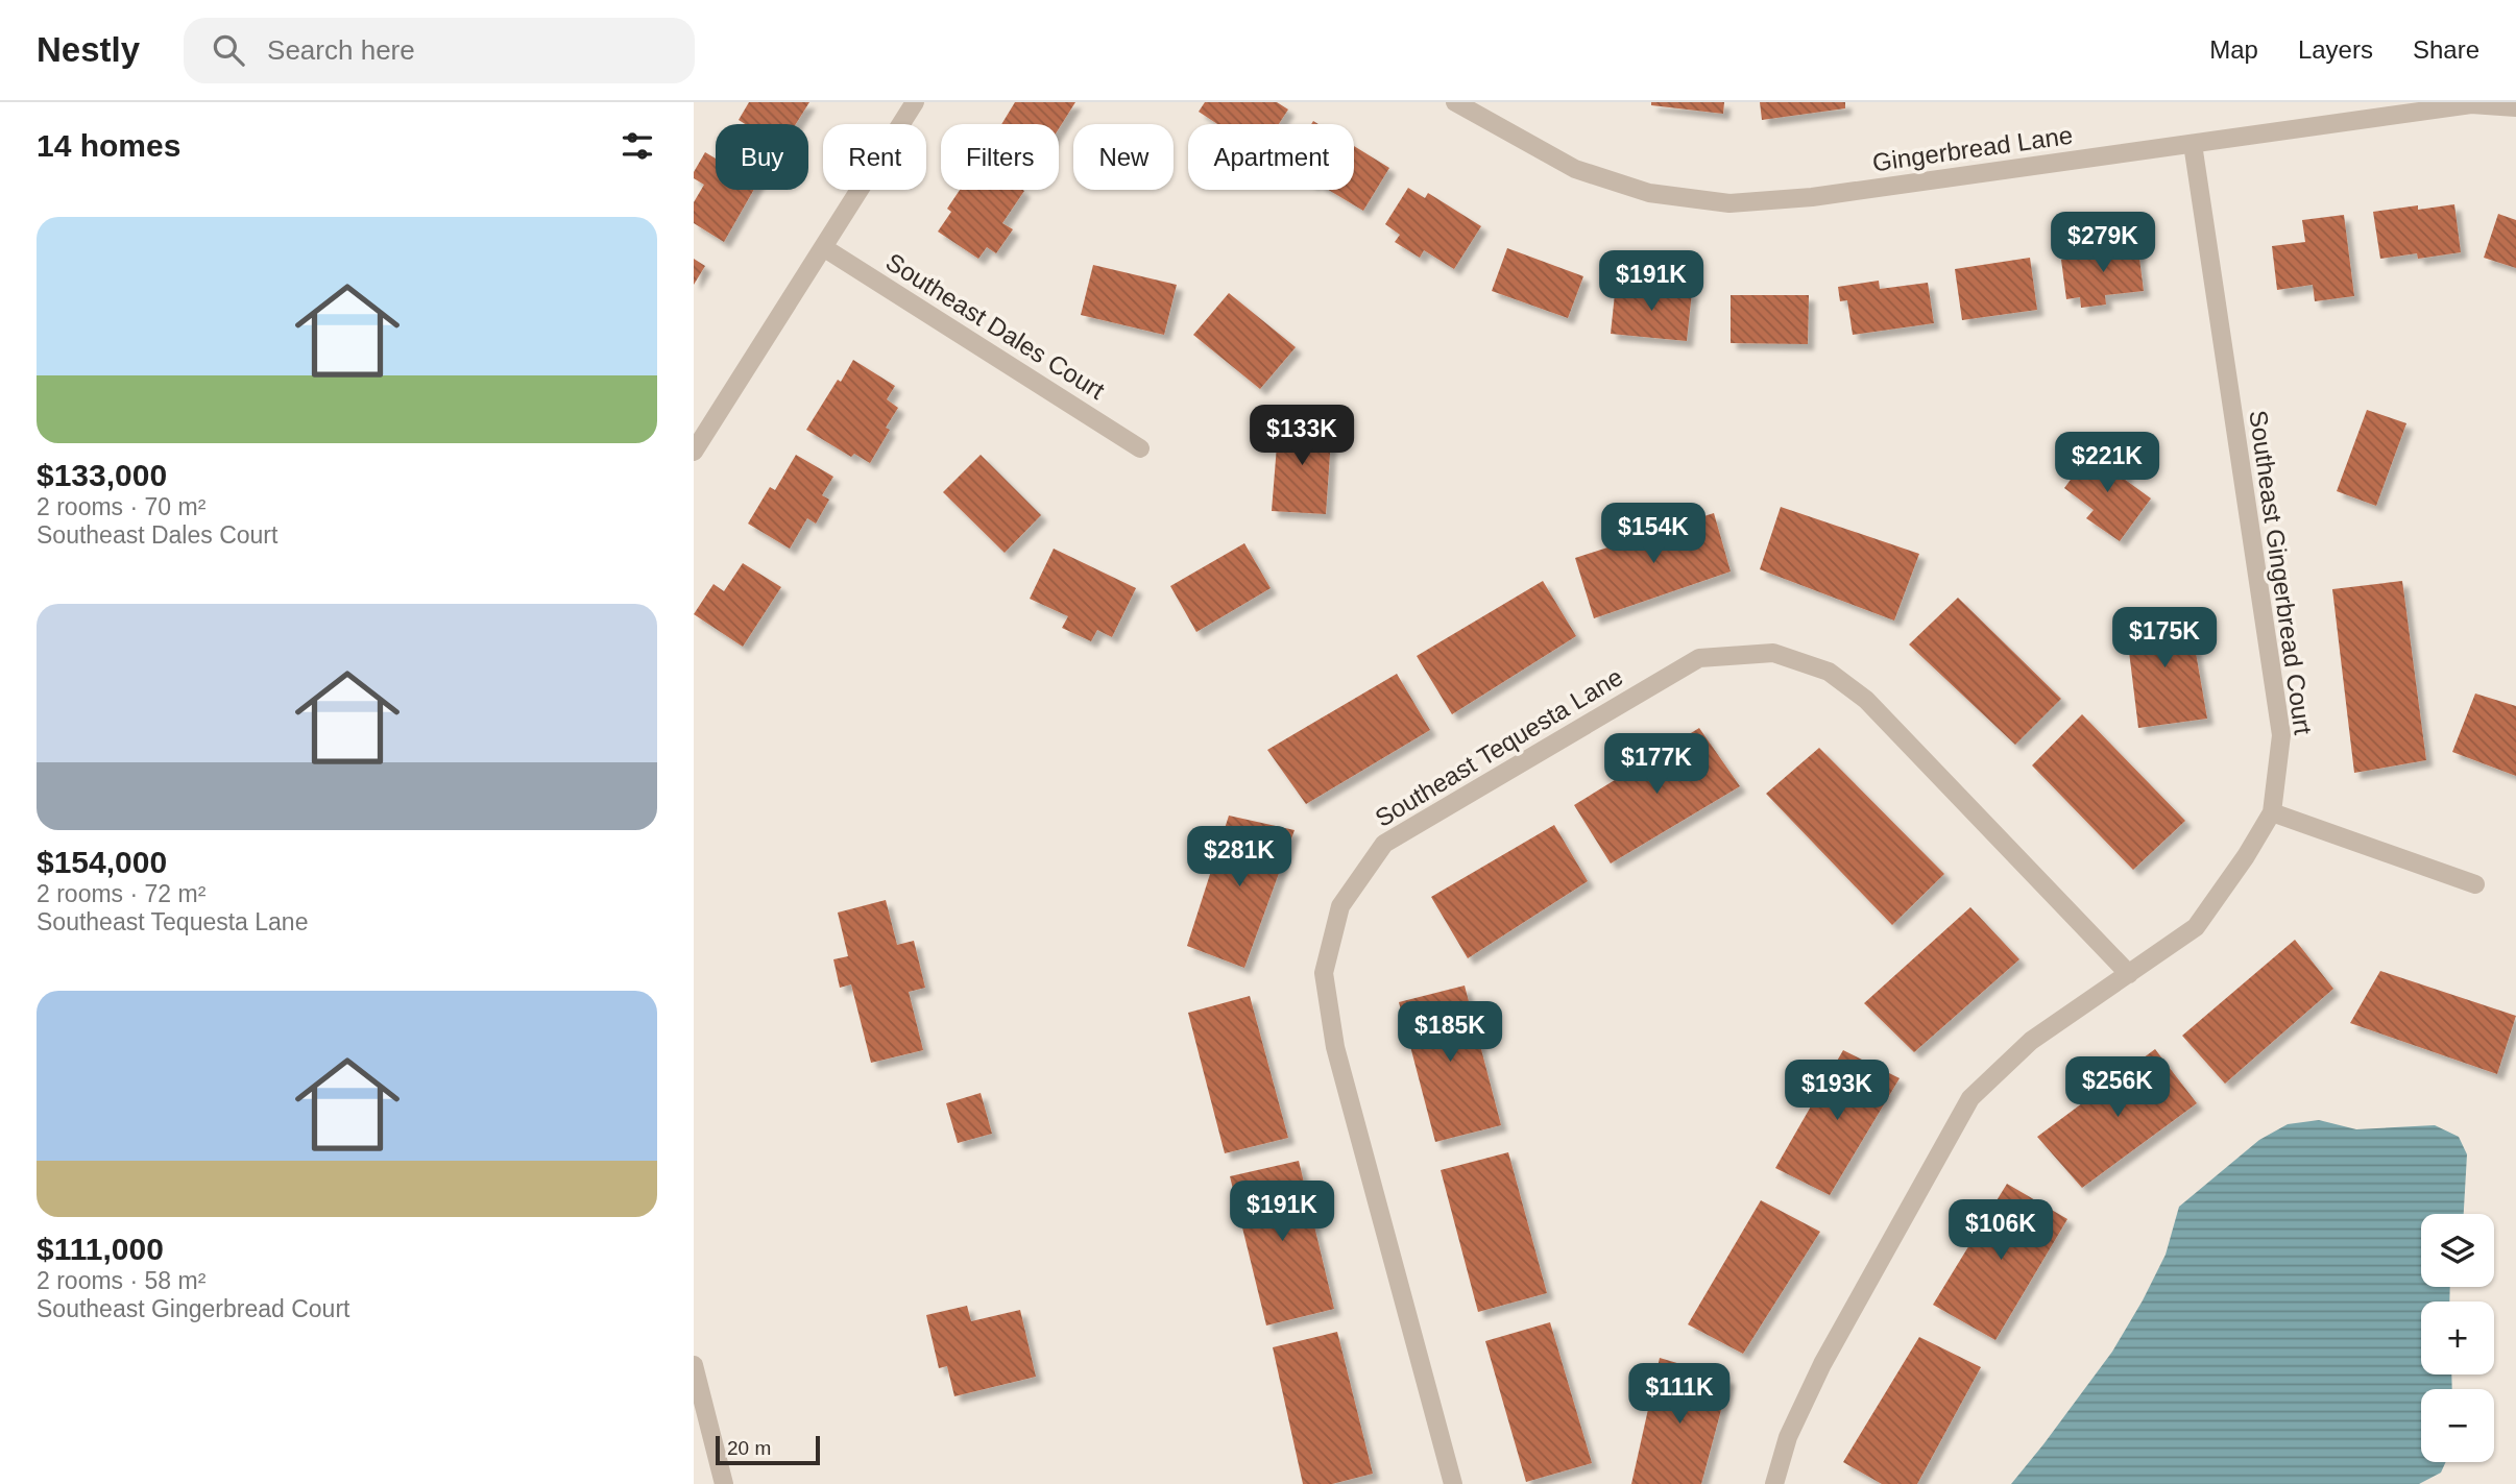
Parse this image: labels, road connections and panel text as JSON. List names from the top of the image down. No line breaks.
{"streets":{"street":["Gingerbread Lane","Southeast Dales Court","Southeast Gingerbread Court","Southeast Tequesta Lane"]},"crossings":[["Gingerbread Lane","Southeast Gingerbread Court"],["Southeast Gingerbread Court","Southeast Tequesta Lane"]],"scale_bar":"20 m","page":{"header":"Nestly","search":"Search here","nav":["Map","Layers","Share"],"heading":"14 homes","chip":["Buy","Rent","Filters","New","Apartment"],"list":[{"name":"$133,000","note":"2 rooms · 70 m² · Southeast Dales Court"},{"name":"$154,000","note":"2 rooms · 72 m² · Southeast Tequesta Lane"},{"name":"$111,000","note":"2 rooms · 58 m² · Southeast Gingerbread Court"}],"price":["$279K","$191K","$133K","$221K","$154K","$175K","$177K","$281K","$185K","$256K","$193K","$191K","$106K","$111K"],"map_buttons":["+","−"],"scale":"20 m"}}
